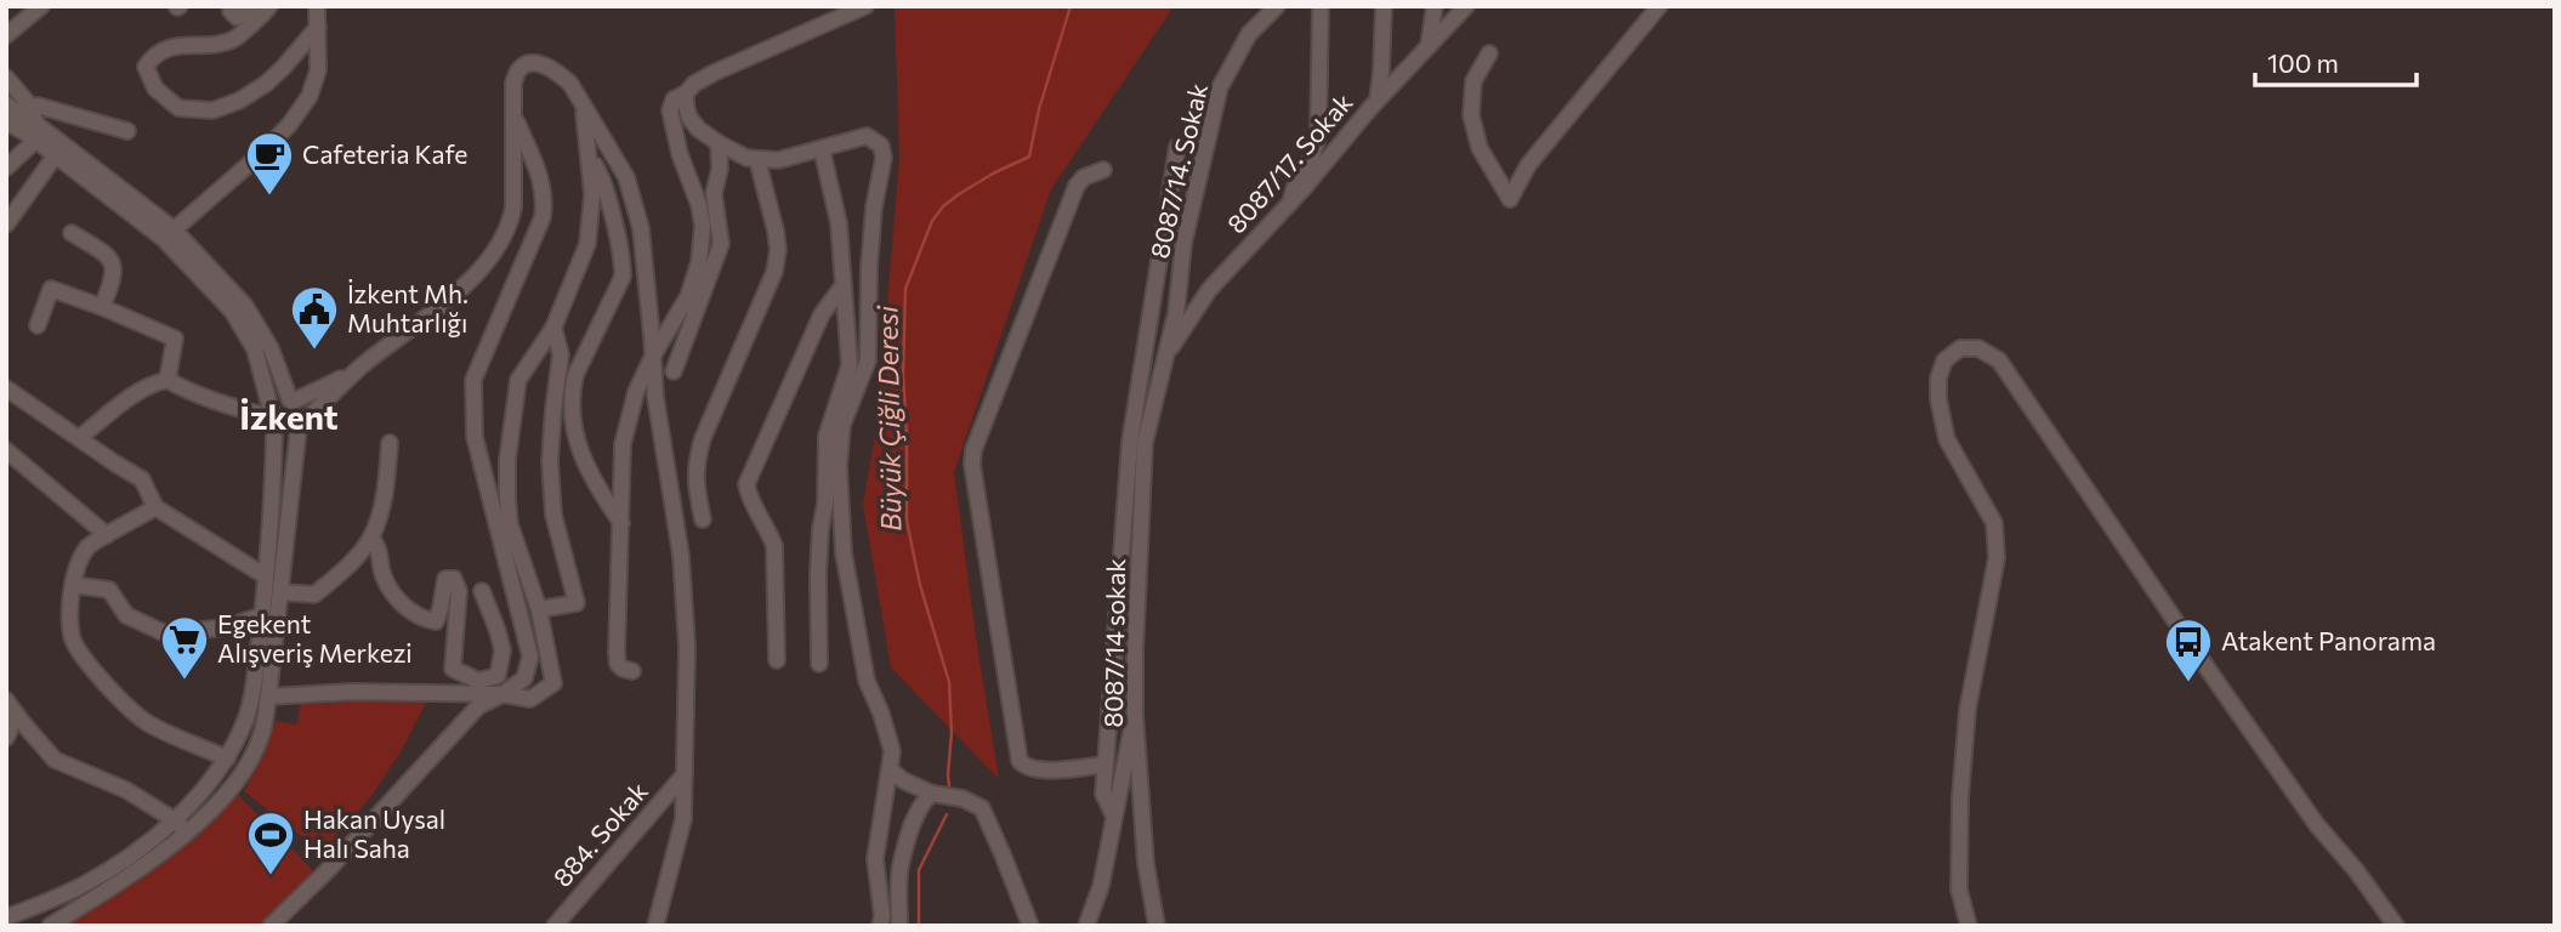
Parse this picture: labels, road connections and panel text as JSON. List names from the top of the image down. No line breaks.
{"streets":{"street":["8087/17. Sokak","8087/14. Sokak","8087/14 sokak","884. Sokak"]},"crossings":[["8087/17. Sokak","8087/14. Sokak"],["8087/17. Sokak","8087/14 sokak"],["8087/14. Sokak","8087/14 sokak"]],"districts":["İzkent"],"water":["Büyük Çiğli Deresi"],"places":{"cafe":["Cafeteria Kafe"],"public building":["İzkent Mh. Muhtarlığı"],"supermarket":["Egekent Alışveriş Merkezi"],"bus stop":["Atakent Panorama"],"sports":["Hakan Uysal Halı Saha"]},"scale_bar":"100 m"}
